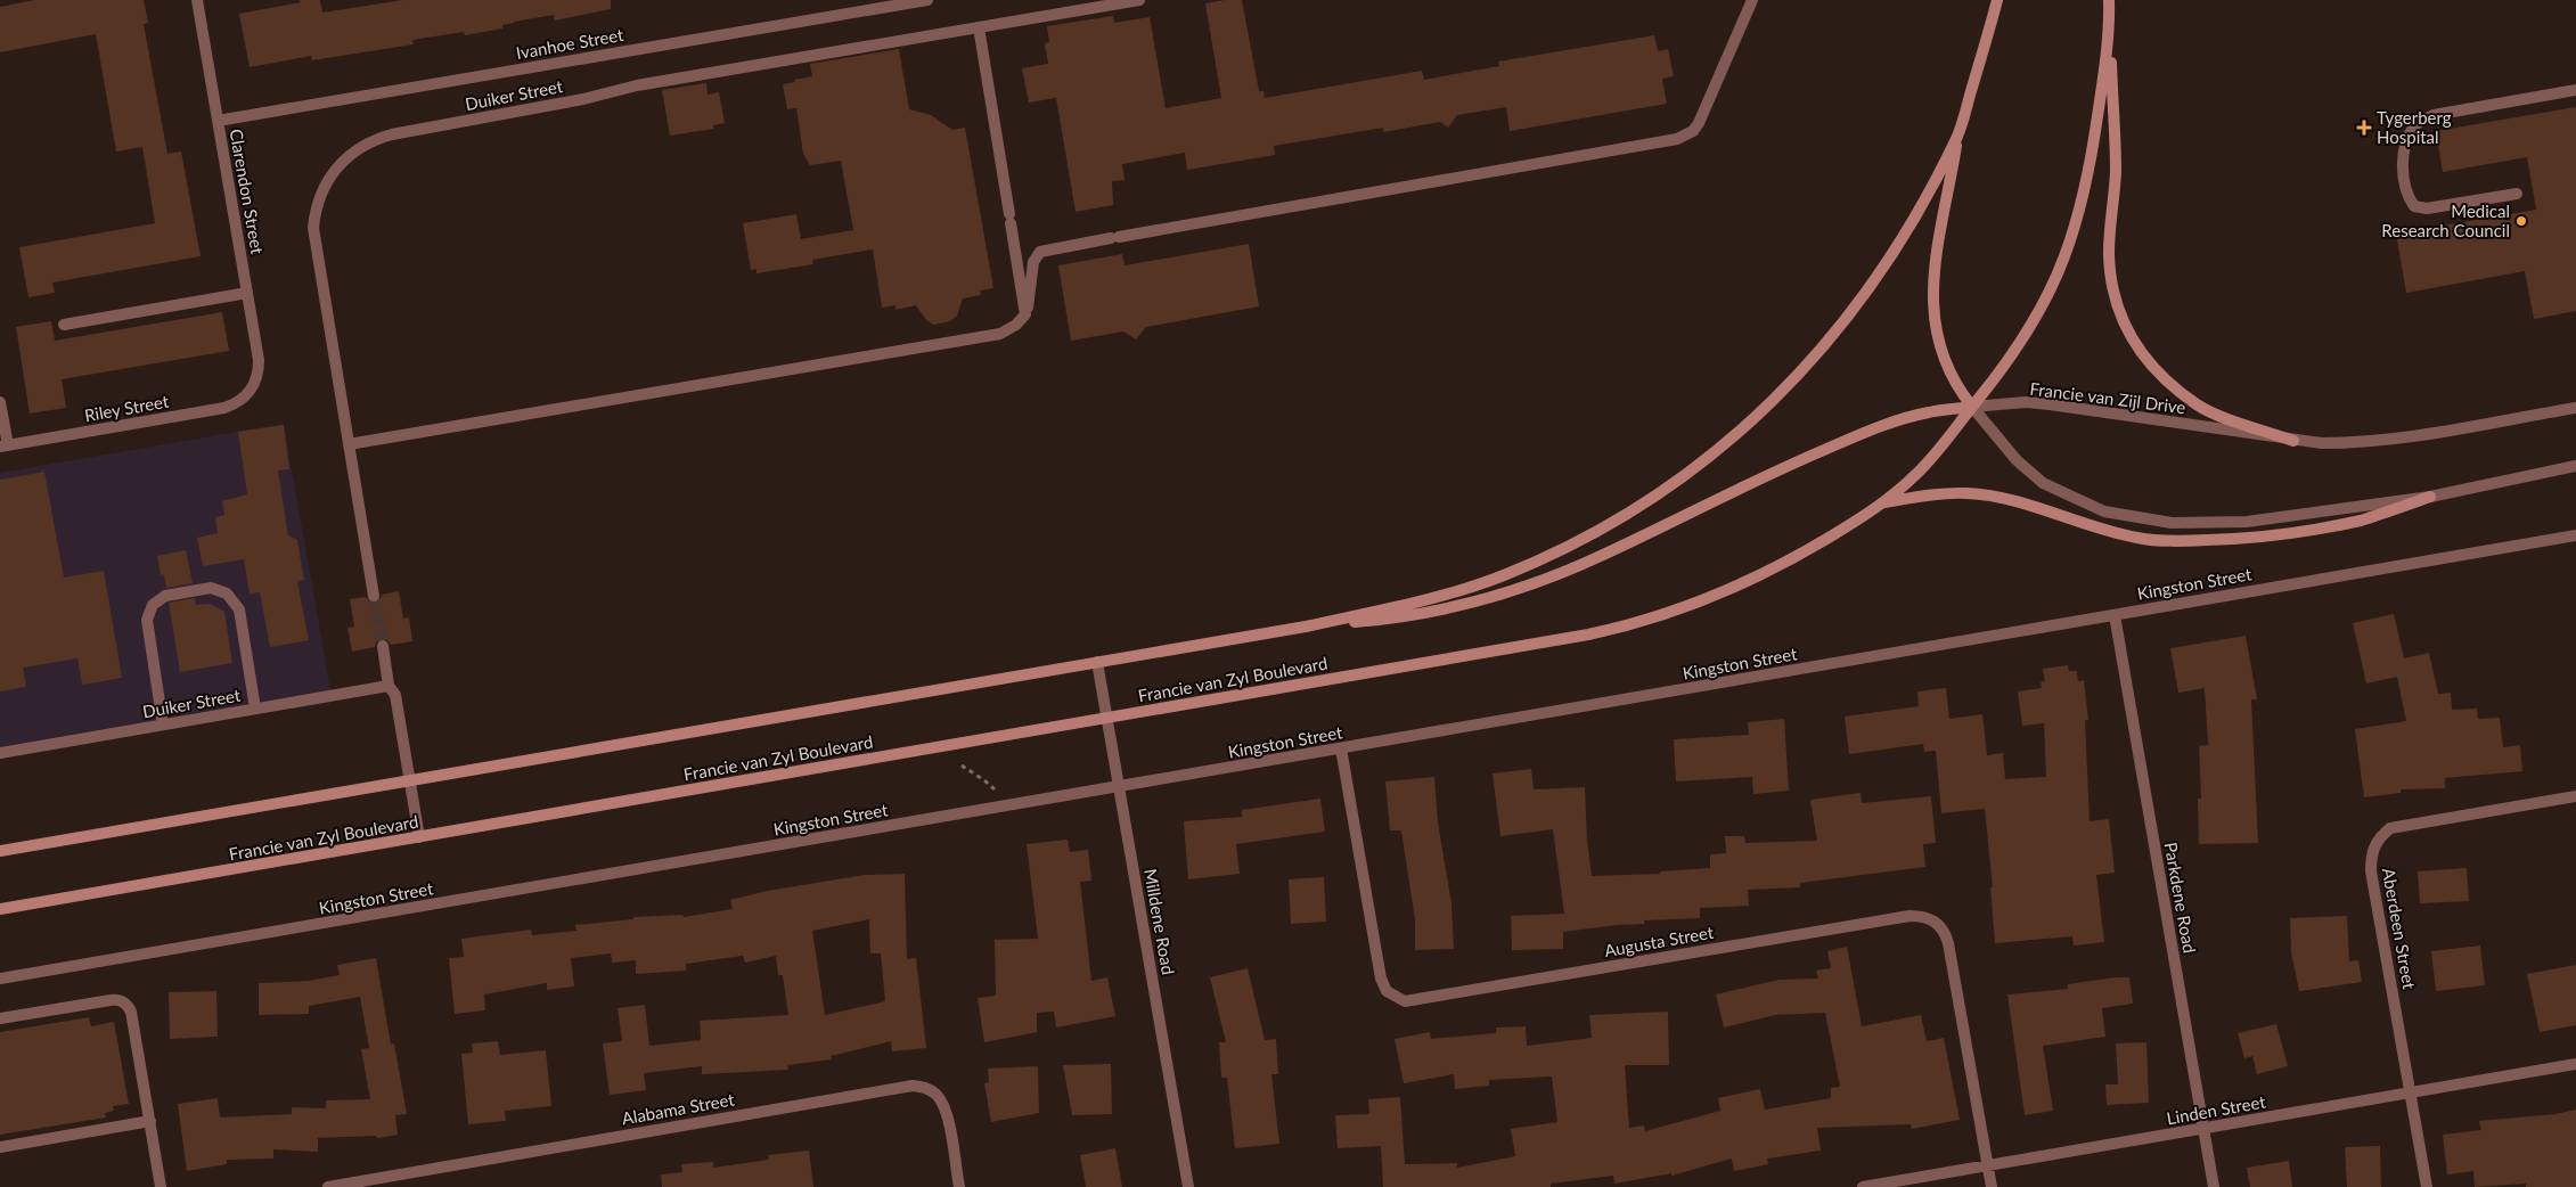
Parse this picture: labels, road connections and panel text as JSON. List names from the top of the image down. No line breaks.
{"streets":{"main road":["Francie van Zyl Boulevard"],"street":["Ivanhoe Street","Duiker Street","Clarendon Street","Francie van Zijl Drive","Riley Street","Kingston Street","Parkdene Road","Milldene Road","Aberdeen Street","Augusta Street","Alabama Street","Linden Street"]},"crossings":[["Ivanhoe Street","Clarendon Street"],["Clarendon Street","Riley Street"],["Francie van Zijl Drive","Francie van Zyl Boulevard"],["Kingston Street","Parkdene Road"],["Kingston Street","Milldene Road"],["Kingston Street","Augusta Street"],["Francie van Zyl Boulevard","Milldene Road"],["Parkdene Road","Linden Street"],["Aberdeen Street","Linden Street"],["Augusta Street","Linden Street"]],"places":{"health":["Tygerberg Hospital"],"other":["Medical Research Council"]}}
